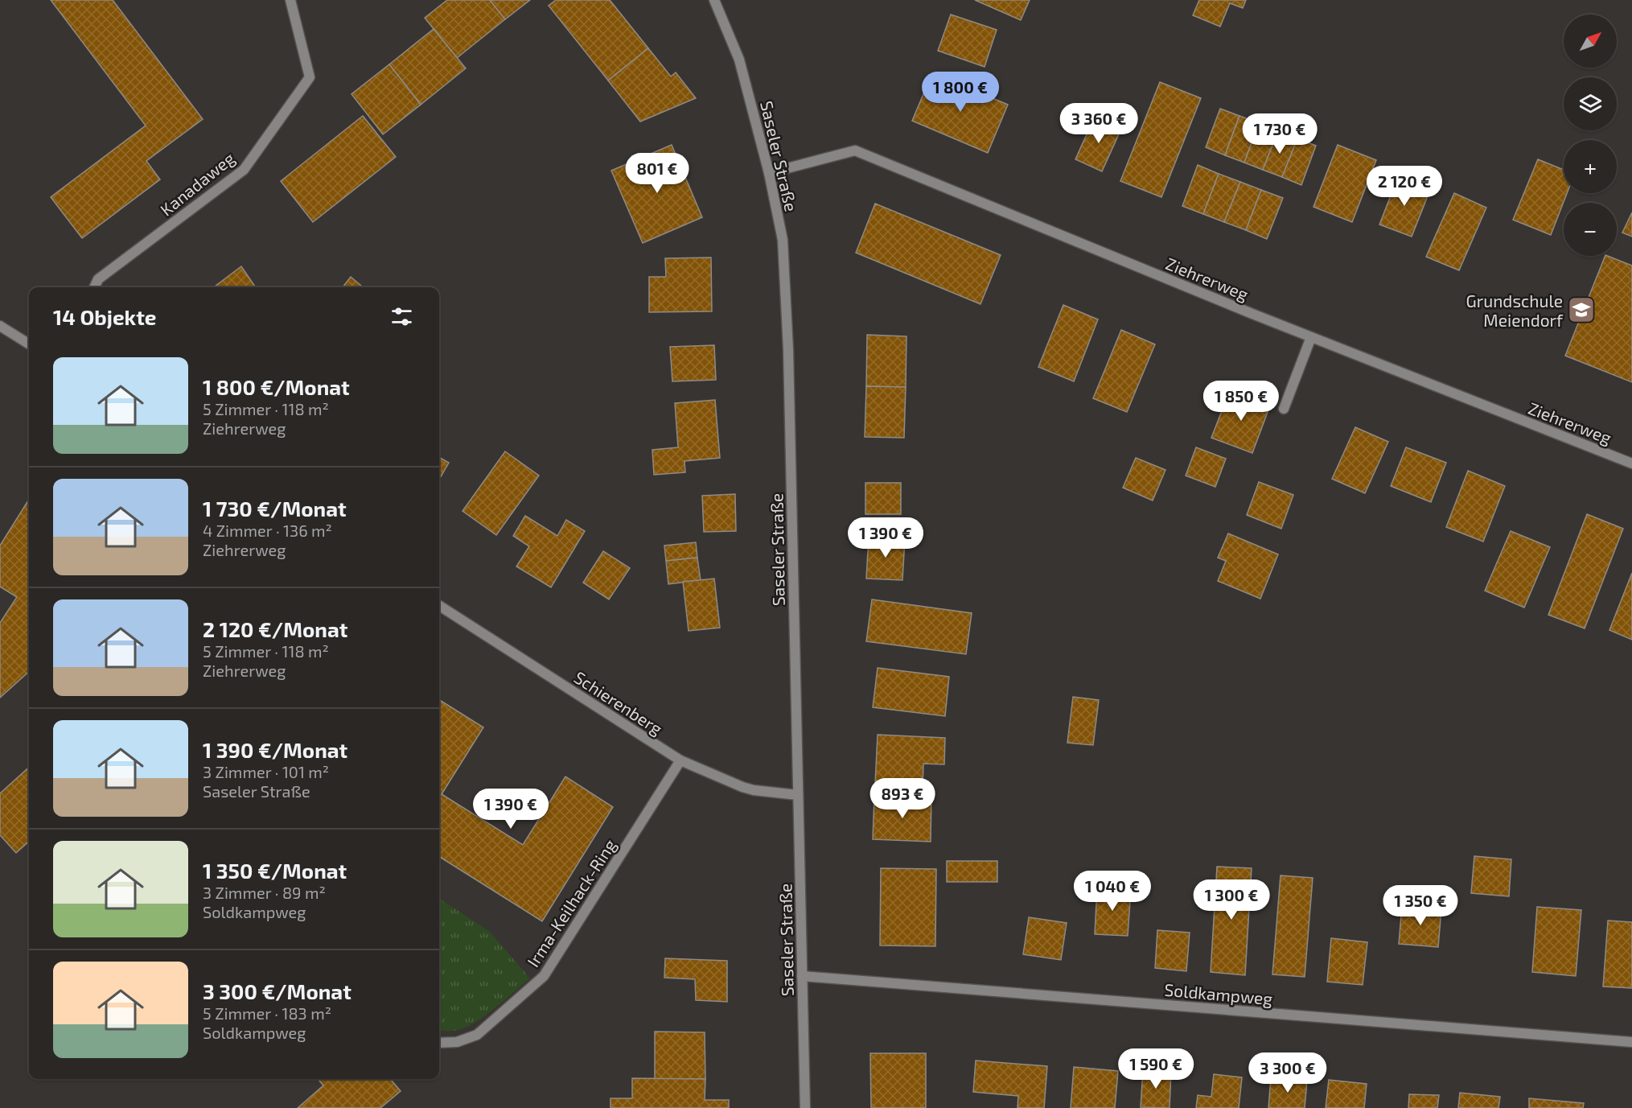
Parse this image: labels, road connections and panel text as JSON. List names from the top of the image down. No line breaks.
{"streets":{"street":["Saseler Straße","Kanadaweg","Ziehrerweg","Schierenberg","Irma-Keilhack-Ring","Soldkampweg"]},"crossings":[["Saseler Straße","Ziehrerweg"],["Saseler Straße","Schierenberg"],["Saseler Straße","Soldkampweg"],["Schierenberg","Irma-Keilhack-Ring"]],"places":{"school or university":["Grundschule Meiendorf"]},"north":"top right","page":{"map_buttons":["+","−"],"price":["1 800 €","3 360 €","1 730 €","801 €","2 120 €","1 850 €","1 390 €","893 €","1 390 €","1 040 €","1 300 €","1 350 €","1 590 €","3 300 €"],"heading":"14 Objekte","list":[{"name":"1 800 €/Monat","note":"5 Zimmer · 118 m² · Ziehrerweg"},{"name":"1 730 €/Monat","note":"4 Zimmer · 136 m² · Ziehrerweg"},{"name":"2 120 €/Monat","note":"5 Zimmer · 118 m² · Ziehrerweg"},{"name":"1 390 €/Monat","note":"3 Zimmer · 101 m² · Saseler Straße"},{"name":"1 350 €/Monat","note":"3 Zimmer · 89 m² · Soldkampweg"},{"name":"3 300 €/Monat","note":"5 Zimmer · 183 m² · Soldkampweg"}]}}
